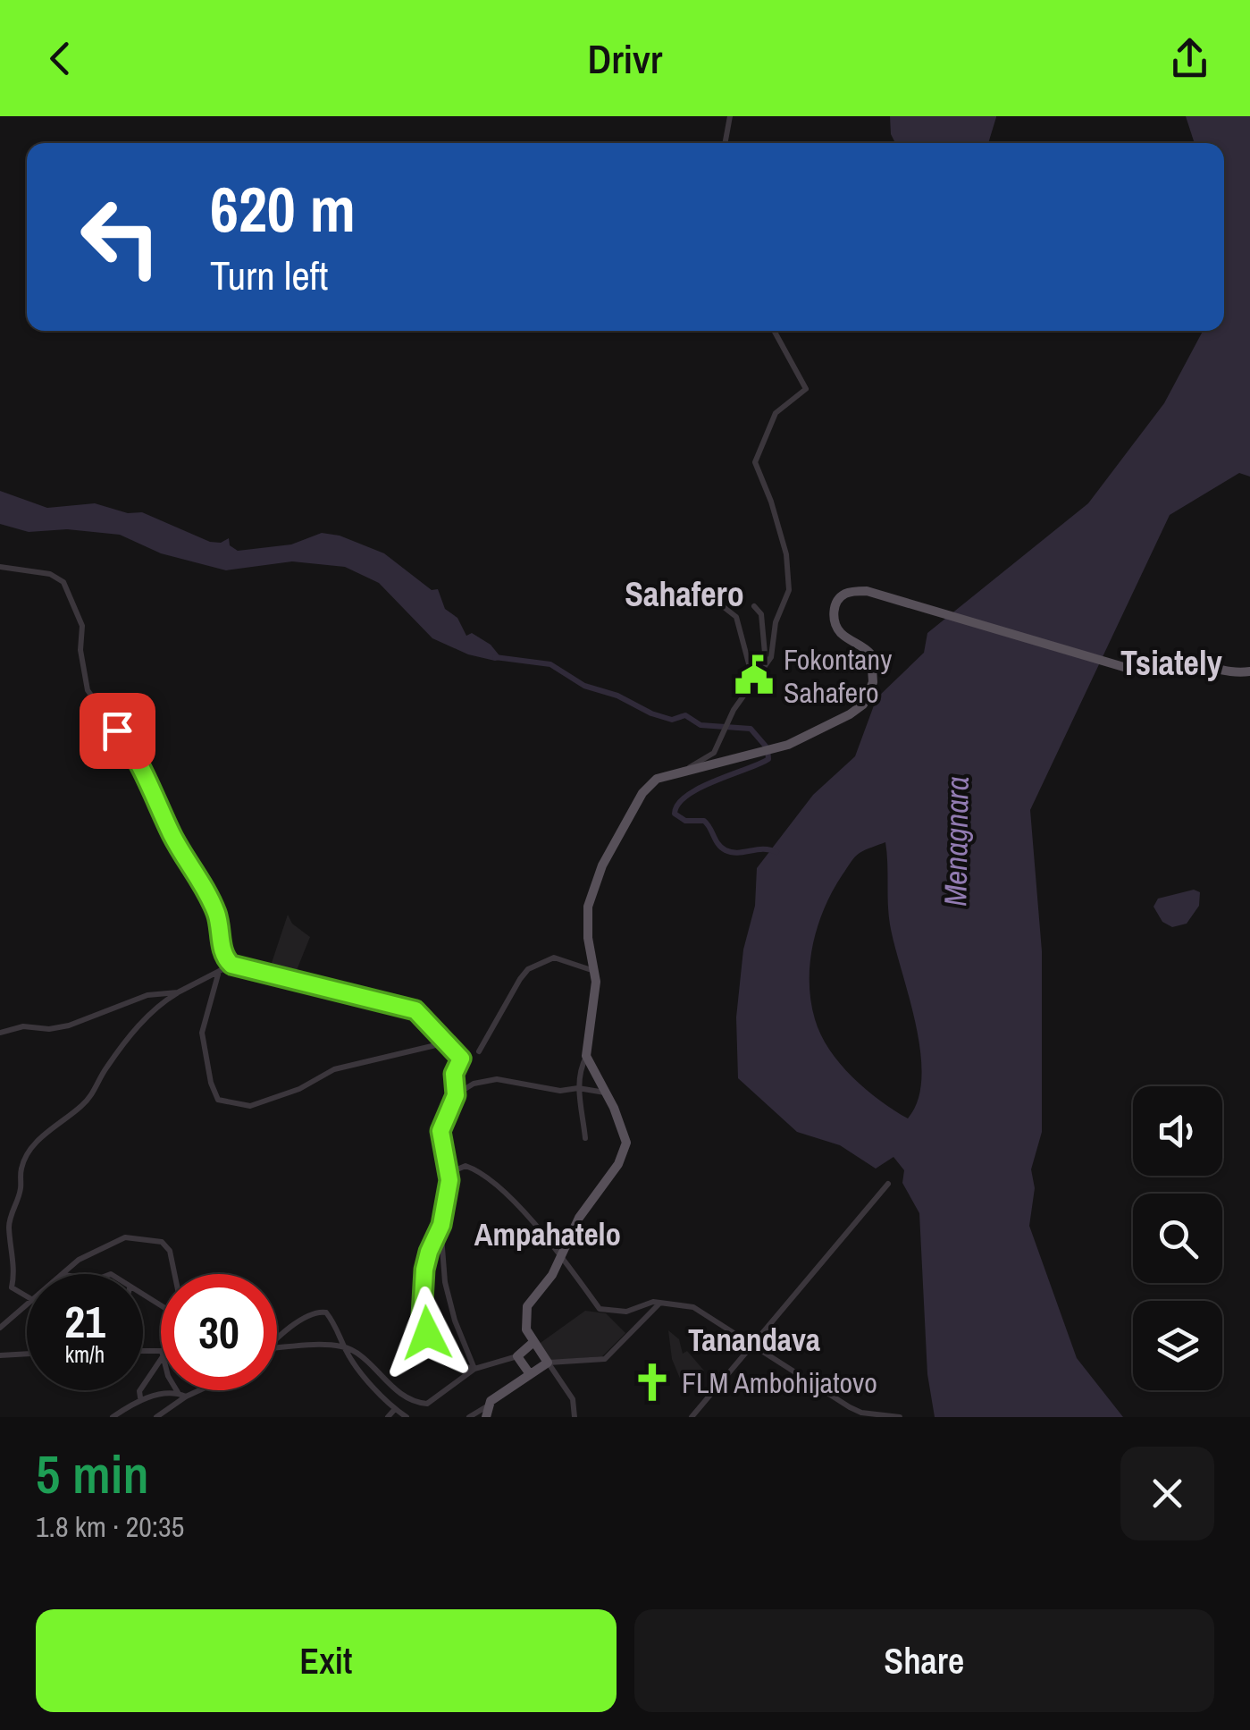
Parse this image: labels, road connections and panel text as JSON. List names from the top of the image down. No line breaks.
{"districts":["Sahafero","Tsiately","Ampahatelo","Tanandava"],"water":["Menagnara"],"places":{"public building":["Fokontany Sahafero"],"church":["FLM Ambohijatovo"]},"page":{"header":"Drivr","turn":["620 m","Turn left"],"speed":"21 km/h","limit":"30","heading":["5 min","1.8 km · 20:35"],"buttons":["Exit","Share"]}}
